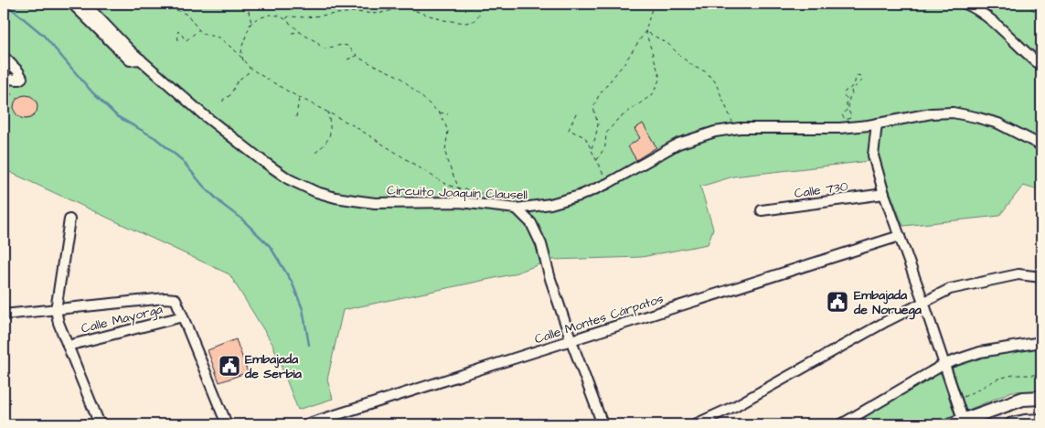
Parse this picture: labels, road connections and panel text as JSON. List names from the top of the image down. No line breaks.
{"streets":{"street":["Calle 730","Circuito Joaquín Clausell","Calle Mayorga","Calle Montes Cárpatos"]},"places":{"public building":["Embajada de Noruega","Embajada de Serbia"]}}
